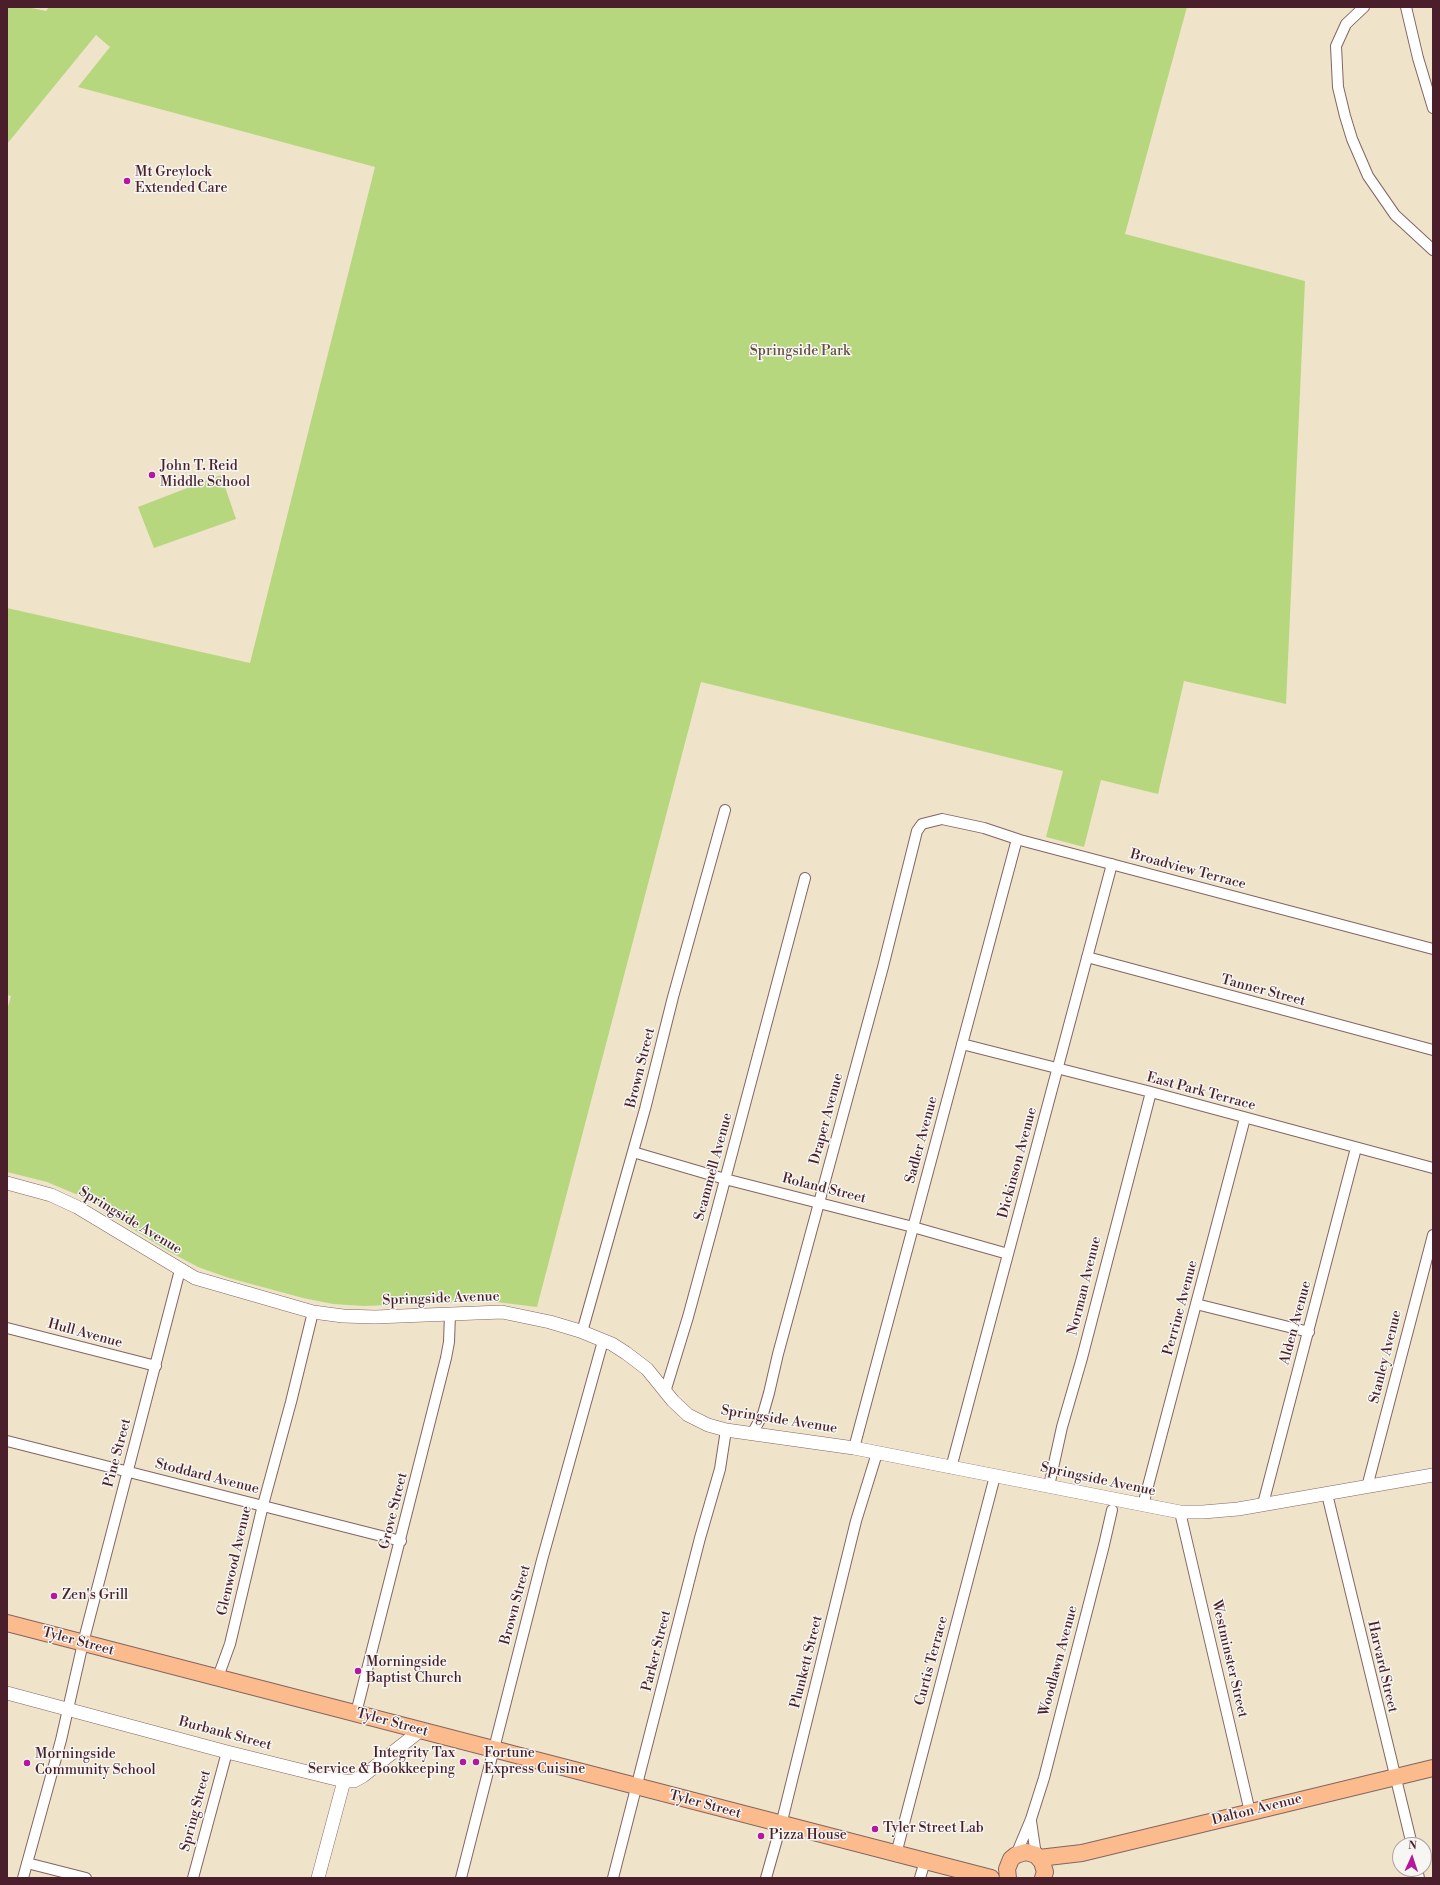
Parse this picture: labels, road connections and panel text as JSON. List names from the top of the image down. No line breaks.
{"streets":{"main road":["Tyler Street","Dalton Avenue"],"street":["Broadview Terrace","Tanner Street","Brown Street","East Park Terrace","Draper Avenue","Sadler Avenue","Dickinson Avenue","Scammell Avenue","Roland Street","Springside Avenue","Norman Avenue","Perrine Avenue","Alden Avenue","Hull Avenue","Stanley Avenue","Pine Street","Stoddard Avenue","Grove Street","Glenwood Avenue","Parker Street","Westminster Street","Curtis Terrace","Woodlawn Avenue","Plunkett Street","Harvard Street","Burbank Street","Spring Street"]},"crossings":[["Broadview Terrace","Draper Avenue"],["Broadview Terrace","Sadler Avenue"],["Broadview Terrace","Dickinson Avenue"],["Tanner Street","Dickinson Avenue"],["Brown Street","Roland Street"],["Brown Street","Springside Avenue"],["Brown Street","Tyler Street"],["East Park Terrace","Sadler Avenue"],["East Park Terrace","Dickinson Avenue"],["East Park Terrace","Norman Avenue"],["East Park Terrace","Perrine Avenue"],["East Park Terrace","Alden Avenue"],["Draper Avenue","Roland Street"],["Draper Avenue","Springside Avenue"],["Sadler Avenue","Roland Street"],["Sadler Avenue","Springside Avenue"],["Dickinson Avenue","Roland Street"],["Dickinson Avenue","Springside Avenue"],["Scammell Avenue","Roland Street"],["Scammell Avenue","Springside Avenue"],["Springside Avenue","Norman Avenue"],["Springside Avenue","Perrine Avenue"],["Springside Avenue","Alden Avenue"],["Springside Avenue","Stanley Avenue"],["Springside Avenue","Pine Street"],["Springside Avenue","Grove Street"],["Springside Avenue","Glenwood Avenue"],["Springside Avenue","Parker Street"],["Springside Avenue","Westminster Street"],["Springside Avenue","Curtis Terrace"],["Springside Avenue","Plunkett Street"],["Springside Avenue","Harvard Street"],["Hull Avenue","Pine Street"],["Pine Street","Stoddard Avenue"],["Pine Street","Tyler Street"],["Pine Street","Burbank Street"],["Stoddard Avenue","Grove Street"],["Stoddard Avenue","Glenwood Avenue"],["Grove Street","Tyler Street"],["Glenwood Avenue","Tyler Street"],["Tyler Street","Parker Street"],["Tyler Street","Curtis Terrace"],["Tyler Street","Woodlawn Avenue"],["Tyler Street","Plunkett Street"],["Tyler Street","Burbank Street"],["Tyler Street","Dalton Avenue"],["Westminster Street","Dalton Avenue"],["Woodlawn Avenue","Dalton Avenue"],["Harvard Street","Dalton Avenue"],["Burbank Street","Spring Street"]],"parks":["Springside Park"],"places":["Mt Greylock Extended Care","John T. Reid Middle School","Zen's Grill","Morningside Baptist Church","Integrity Tax Service & Bookkeeping","Fortune Express Cuisine","Morningside Community School","Tyler Street Lab","Pizza House"],"north":"top"}
